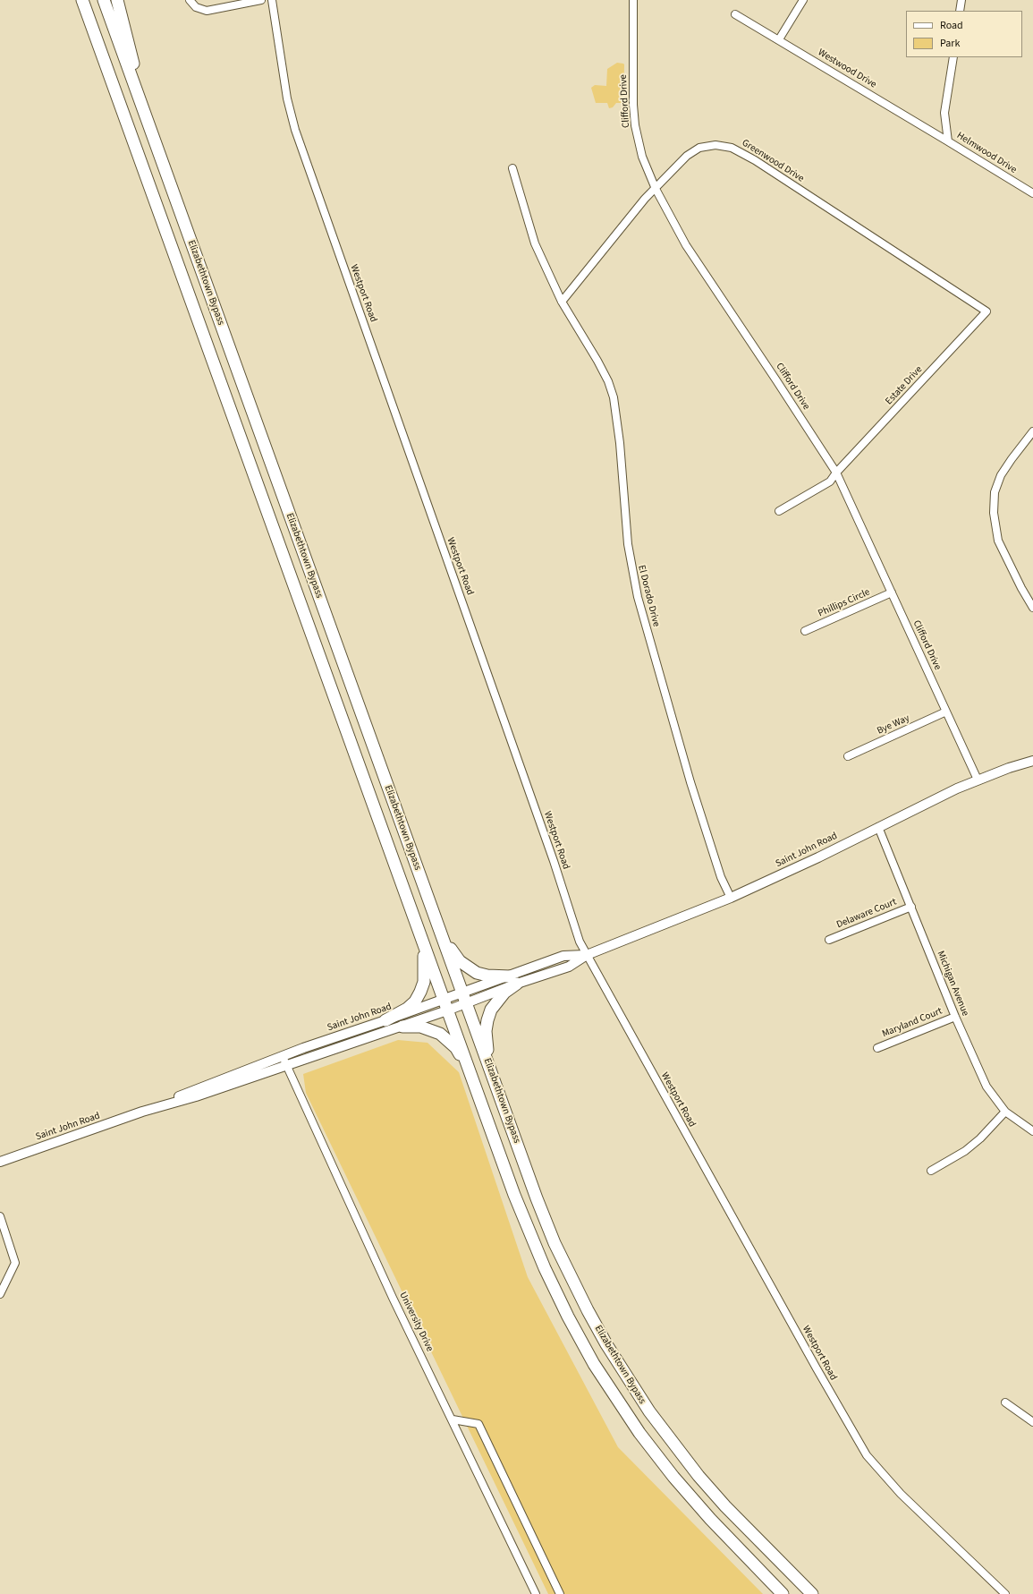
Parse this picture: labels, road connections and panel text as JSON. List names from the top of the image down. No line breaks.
{"streets":{"highway":["Elizabethtown Bypass"],"street":["Westwood Drive","Clifford Drive","Helmwood Drive","Greenwood Drive","Westport Road","Estate Drive","El Dorado Drive","Phillips Circle","Bye Way","Saint John Road","Delaware Court","Michigan Avenue","Maryland Court","University Drive"]},"crossings":[["Westwood Drive","Helmwood Drive"],["Clifford Drive","Greenwood Drive"],["Clifford Drive","Estate Drive"],["Clifford Drive","Phillips Circle"],["Clifford Drive","Bye Way"],["Clifford Drive","Saint John Road"],["Greenwood Drive","Estate Drive"],["Greenwood Drive","El Dorado Drive"],["Elizabethtown Bypass","Saint John Road"],["Westport Road","Saint John Road"],["El Dorado Drive","Saint John Road"],["Saint John Road","Michigan Avenue"],["Saint John Road","University Drive"],["Delaware Court","Michigan Avenue"],["Michigan Avenue","Maryland Court"]],"legend":["Road","Park"]}
